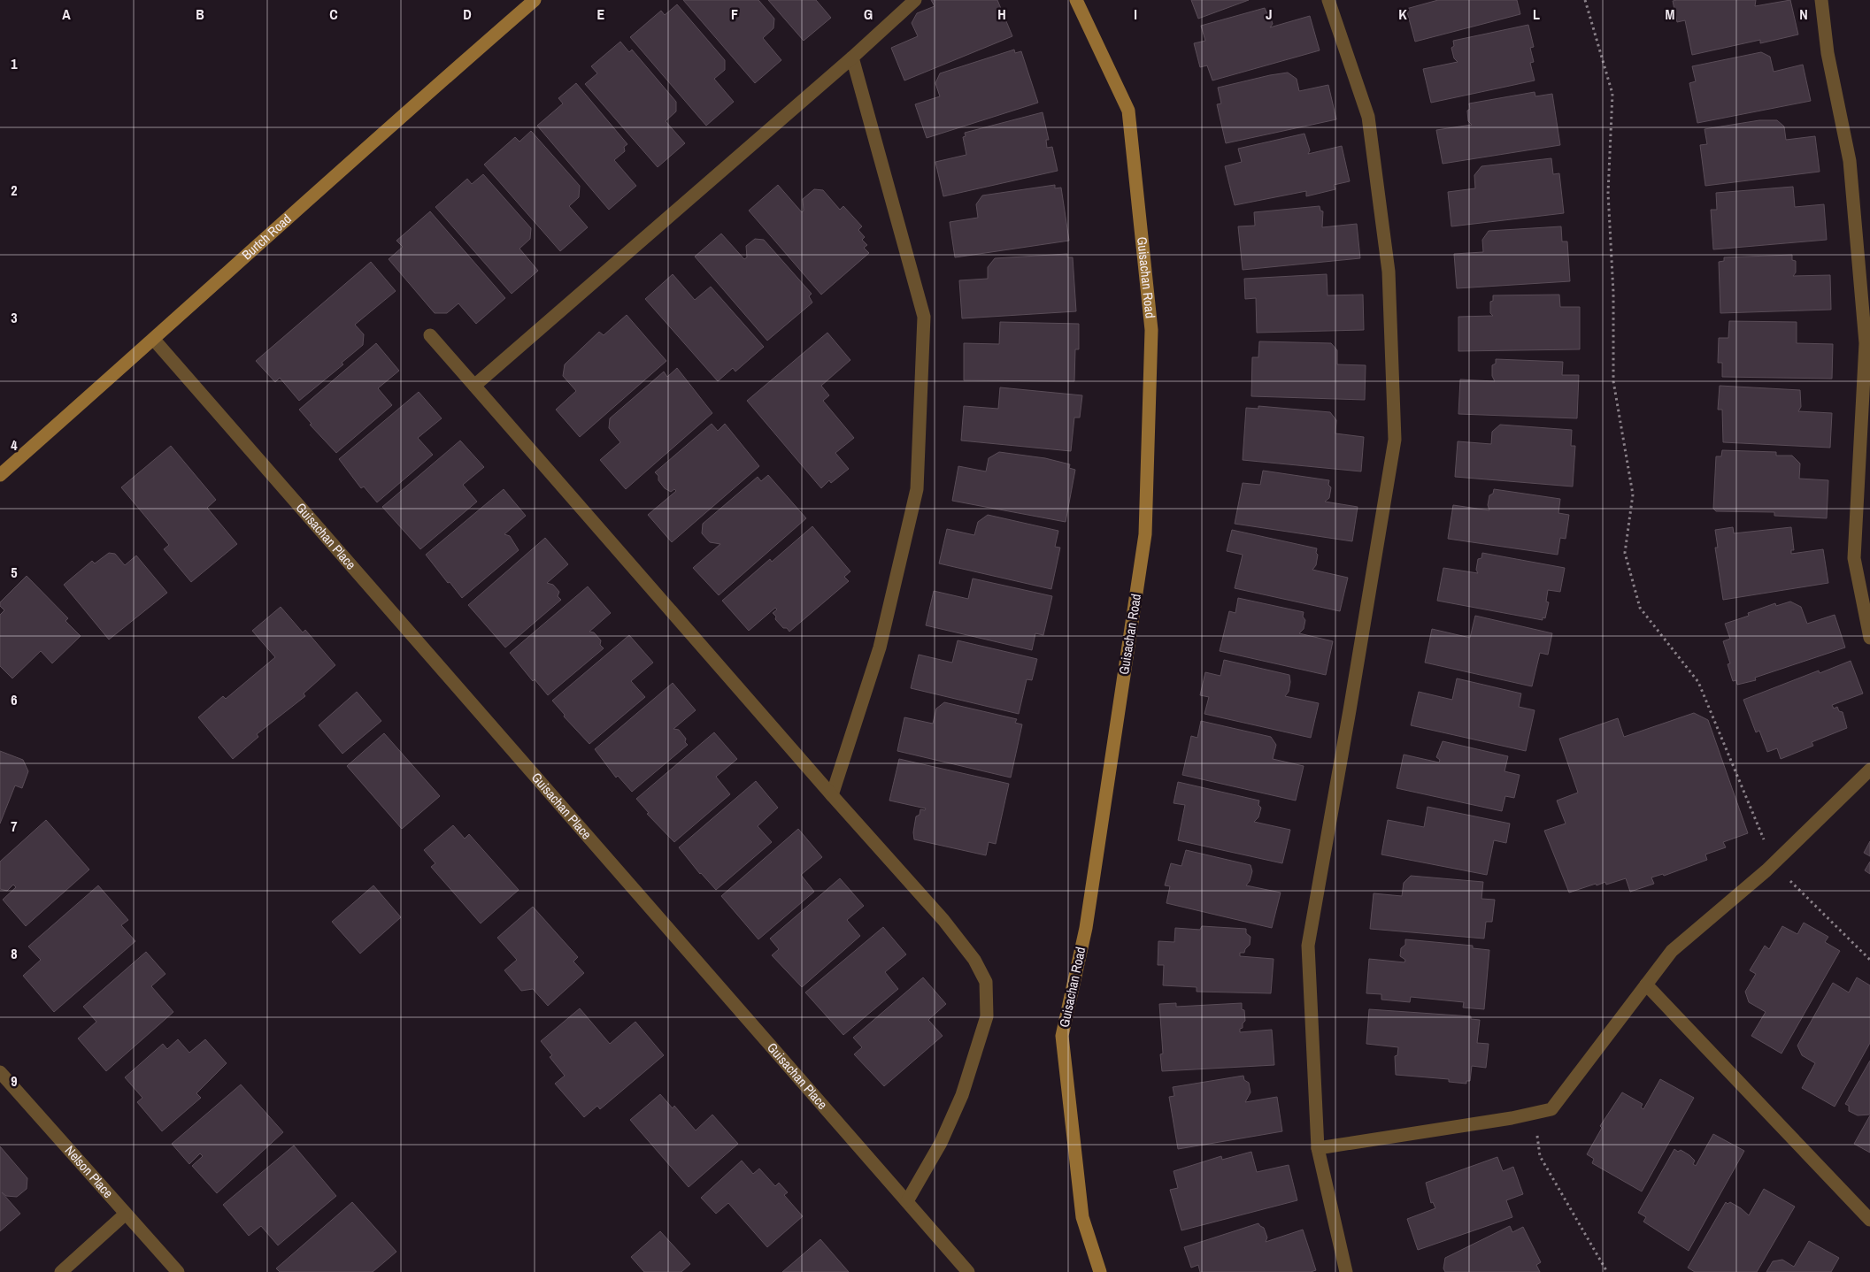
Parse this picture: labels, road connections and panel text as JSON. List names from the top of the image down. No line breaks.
{"streets":{"street":["Burtch Road","Guisachan Road","Guisachan Place","Nelson Place"]},"crossings":[["Burtch Road","Guisachan Place"]],"grid":{"columns":["A","B","C","D","E","F","G","H","I","J","K","L","M","N"],"rows":["1","2","3","4","5","6","7","8","9"]}}
